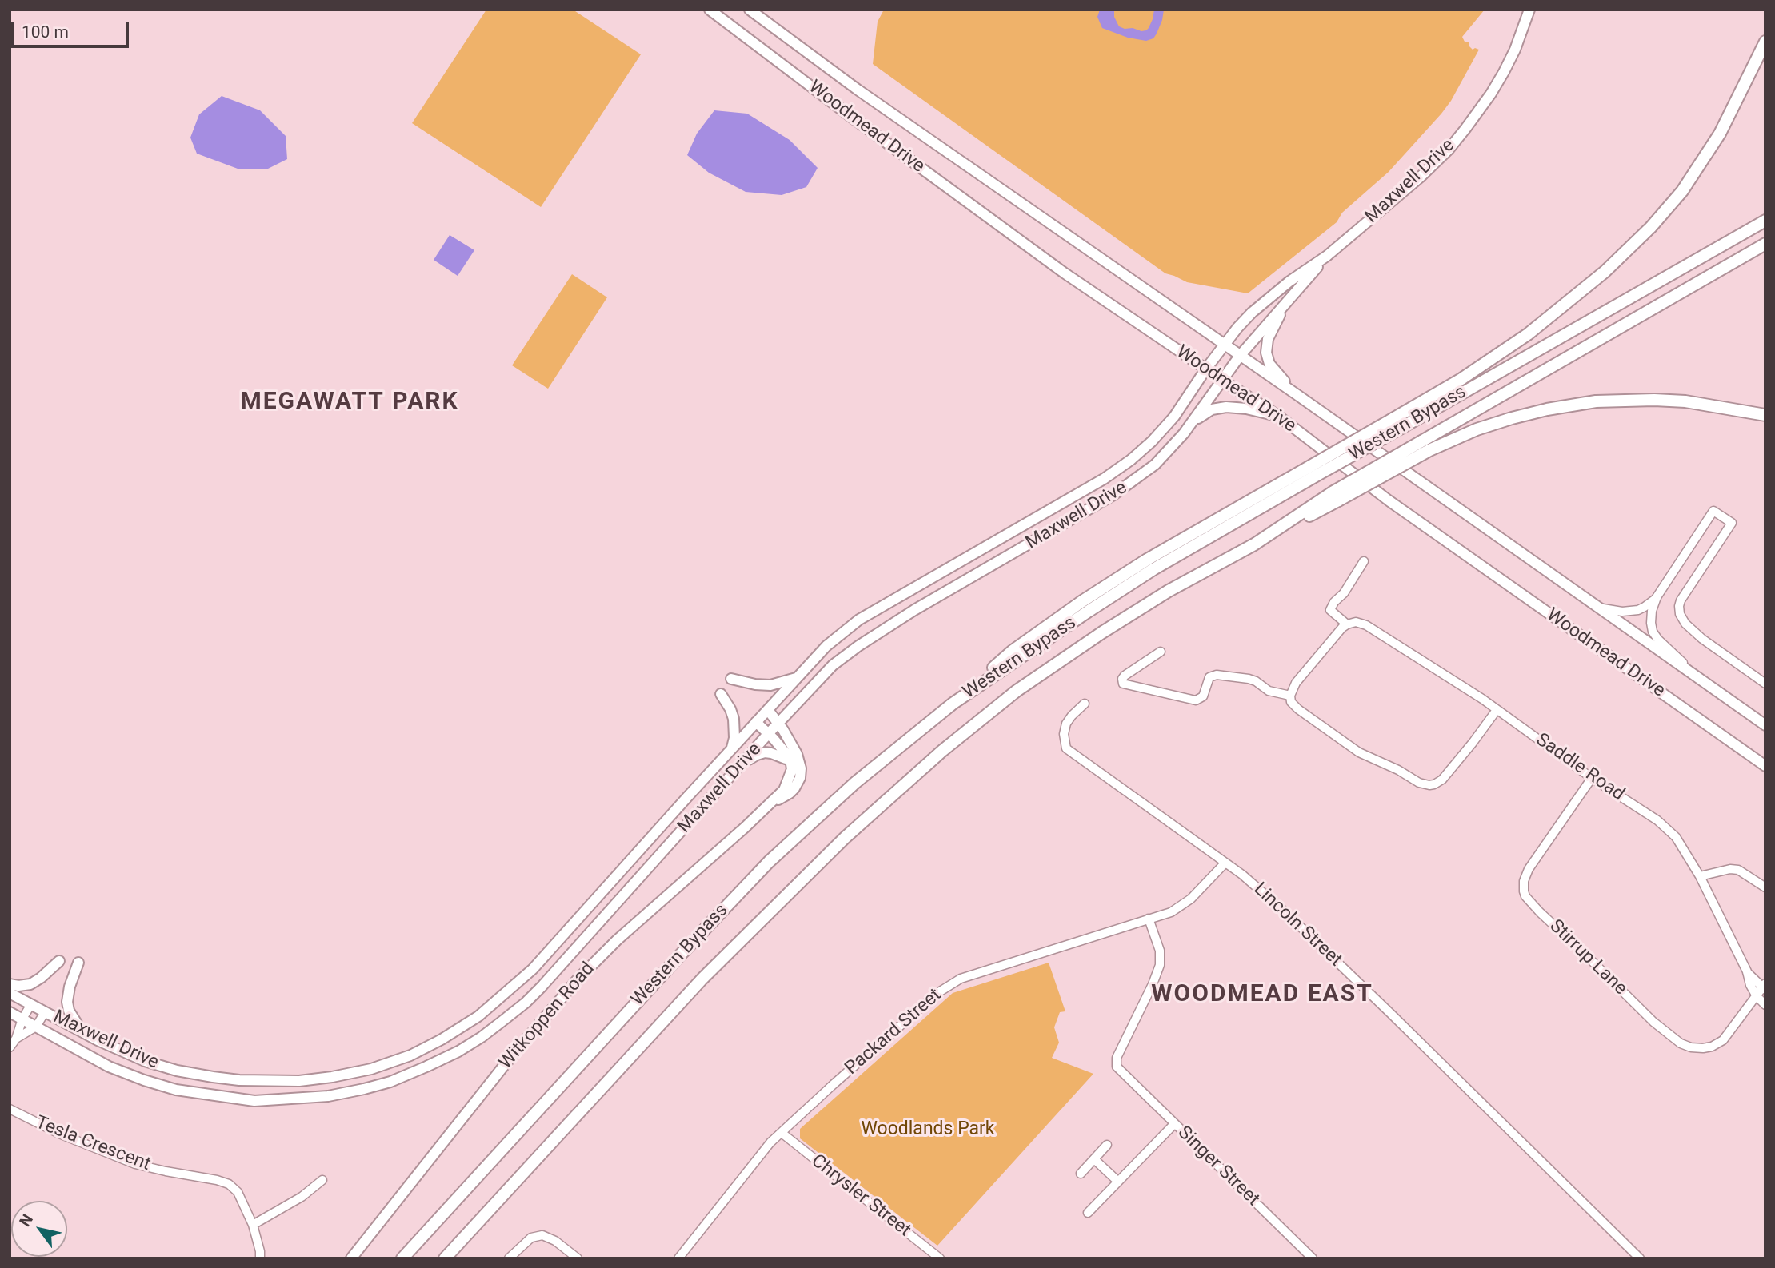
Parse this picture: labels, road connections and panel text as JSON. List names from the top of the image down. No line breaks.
{"streets":{"highway":["Western Bypass"],"main road":["Woodmead Drive","Maxwell Drive","Witkoppen Road"],"street":["Saddle Road","Lincoln Street","Stirrup Lane","Packard Street","Tesla Crescent","Singer Street","Chrysler Street"]},"crossings":[["Woodmead Drive","Maxwell Drive"],["Maxwell Drive","Witkoppen Road"],["Saddle Road","Stirrup Lane"],["Lincoln Street","Packard Street"],["Packard Street","Singer Street"],["Packard Street","Chrysler Street"]],"districts":["MEGAWATT PARK","WOODMEAD EAST"],"parks":["Woodlands Park"],"scale_bar":"100 m","north":"top left"}
